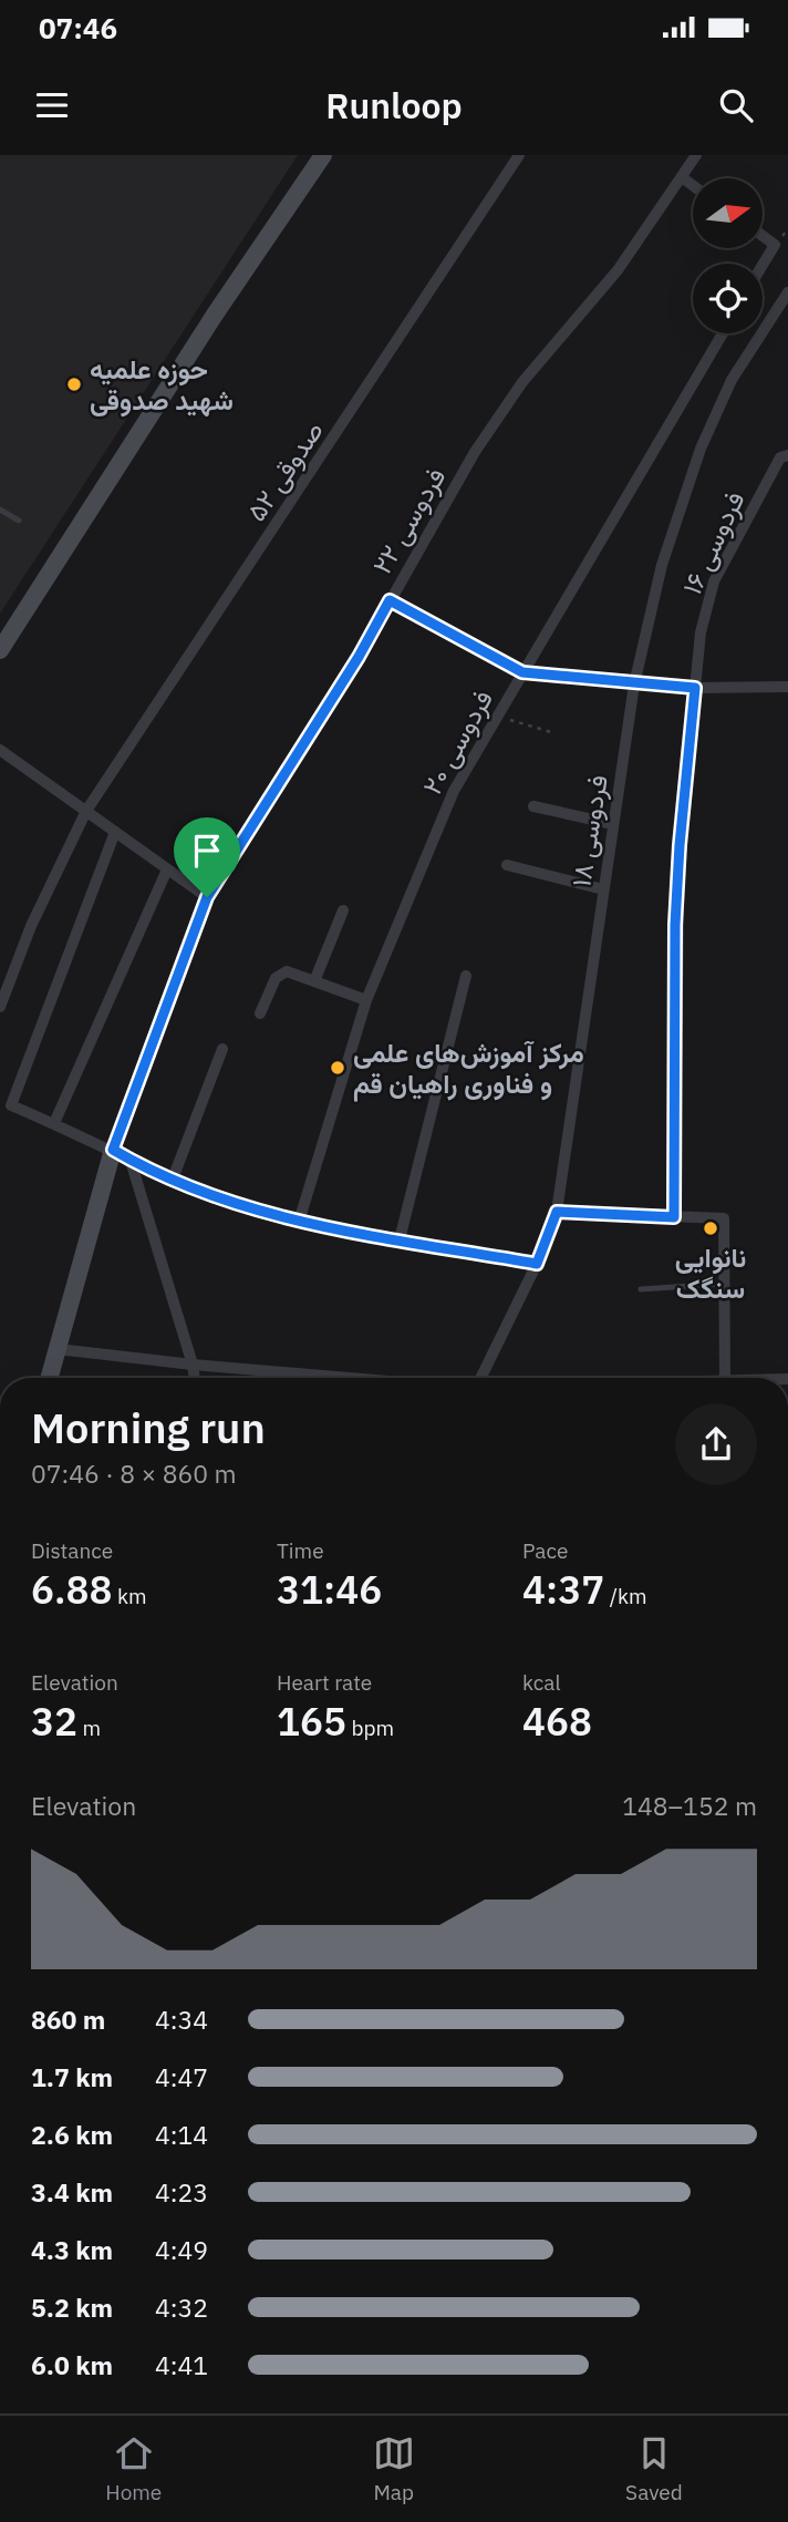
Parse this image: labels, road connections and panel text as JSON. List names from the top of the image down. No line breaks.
{"streets":{"street":["صدوقی ۵۲","فردوسی ۲۲","فردوسی ۱۶","فردوسی ۲۰","فردوسی ۱۸"]},"places":["حوزه علمیه شهید صدوقی","مرکز آموزش‌های علمی و فناوری راهیان قم","نانوایی سنگک"],"north":"right","page":{"status":"07:46","header":"Runloop","heading":["Morning run","07:46 · 8 × 860 m"],"stats":[["Distance","6.88 km"],["Time","31:46"],["Pace","4:37 /km"],["Elevation","32 m"],["Heart rate","165 bpm"],["kcal","468"]],"chart":["Elevation","148–152 m"],"list":[{"name":"860 m","note":"4:34"},{"name":"1.7 km","note":"4:47"},{"name":"2.6 km","note":"4:14"},{"name":"3.4 km","note":"4:23"},{"name":"4.3 km","note":"4:49"},{"name":"5.2 km","note":"4:32"},{"name":"6.0 km","note":"4:41"}],"tabs":["Home","Map","Saved"]}}
